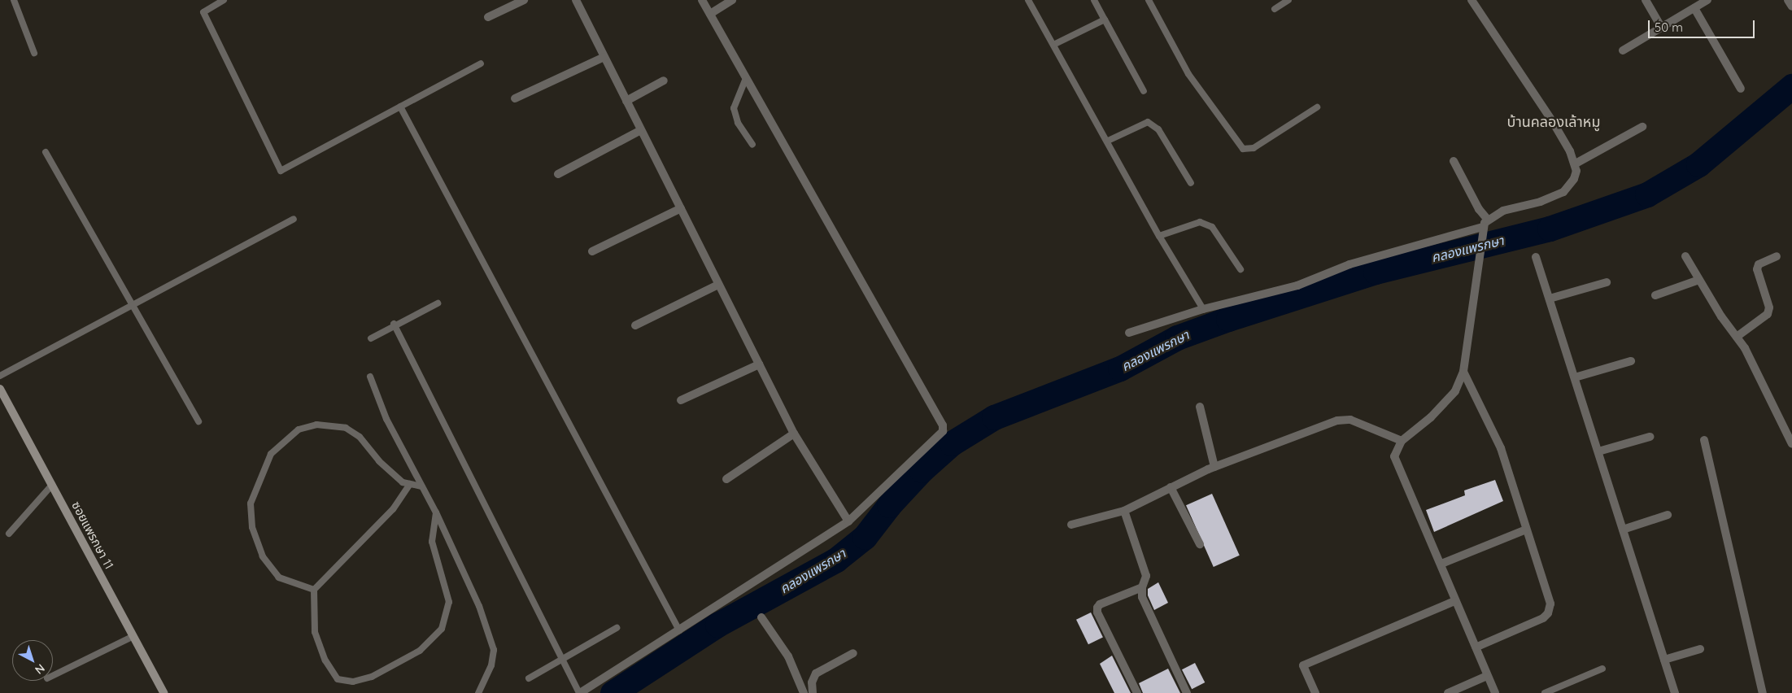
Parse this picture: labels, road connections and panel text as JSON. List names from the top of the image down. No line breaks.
{"streets":{"street":["ซอยแพรกษา 11"]},"districts":["บ้านคลองเล้าหมู"],"water":["คลองแพรกษา"],"scale_bar":"50 m","north":"bottom right"}
